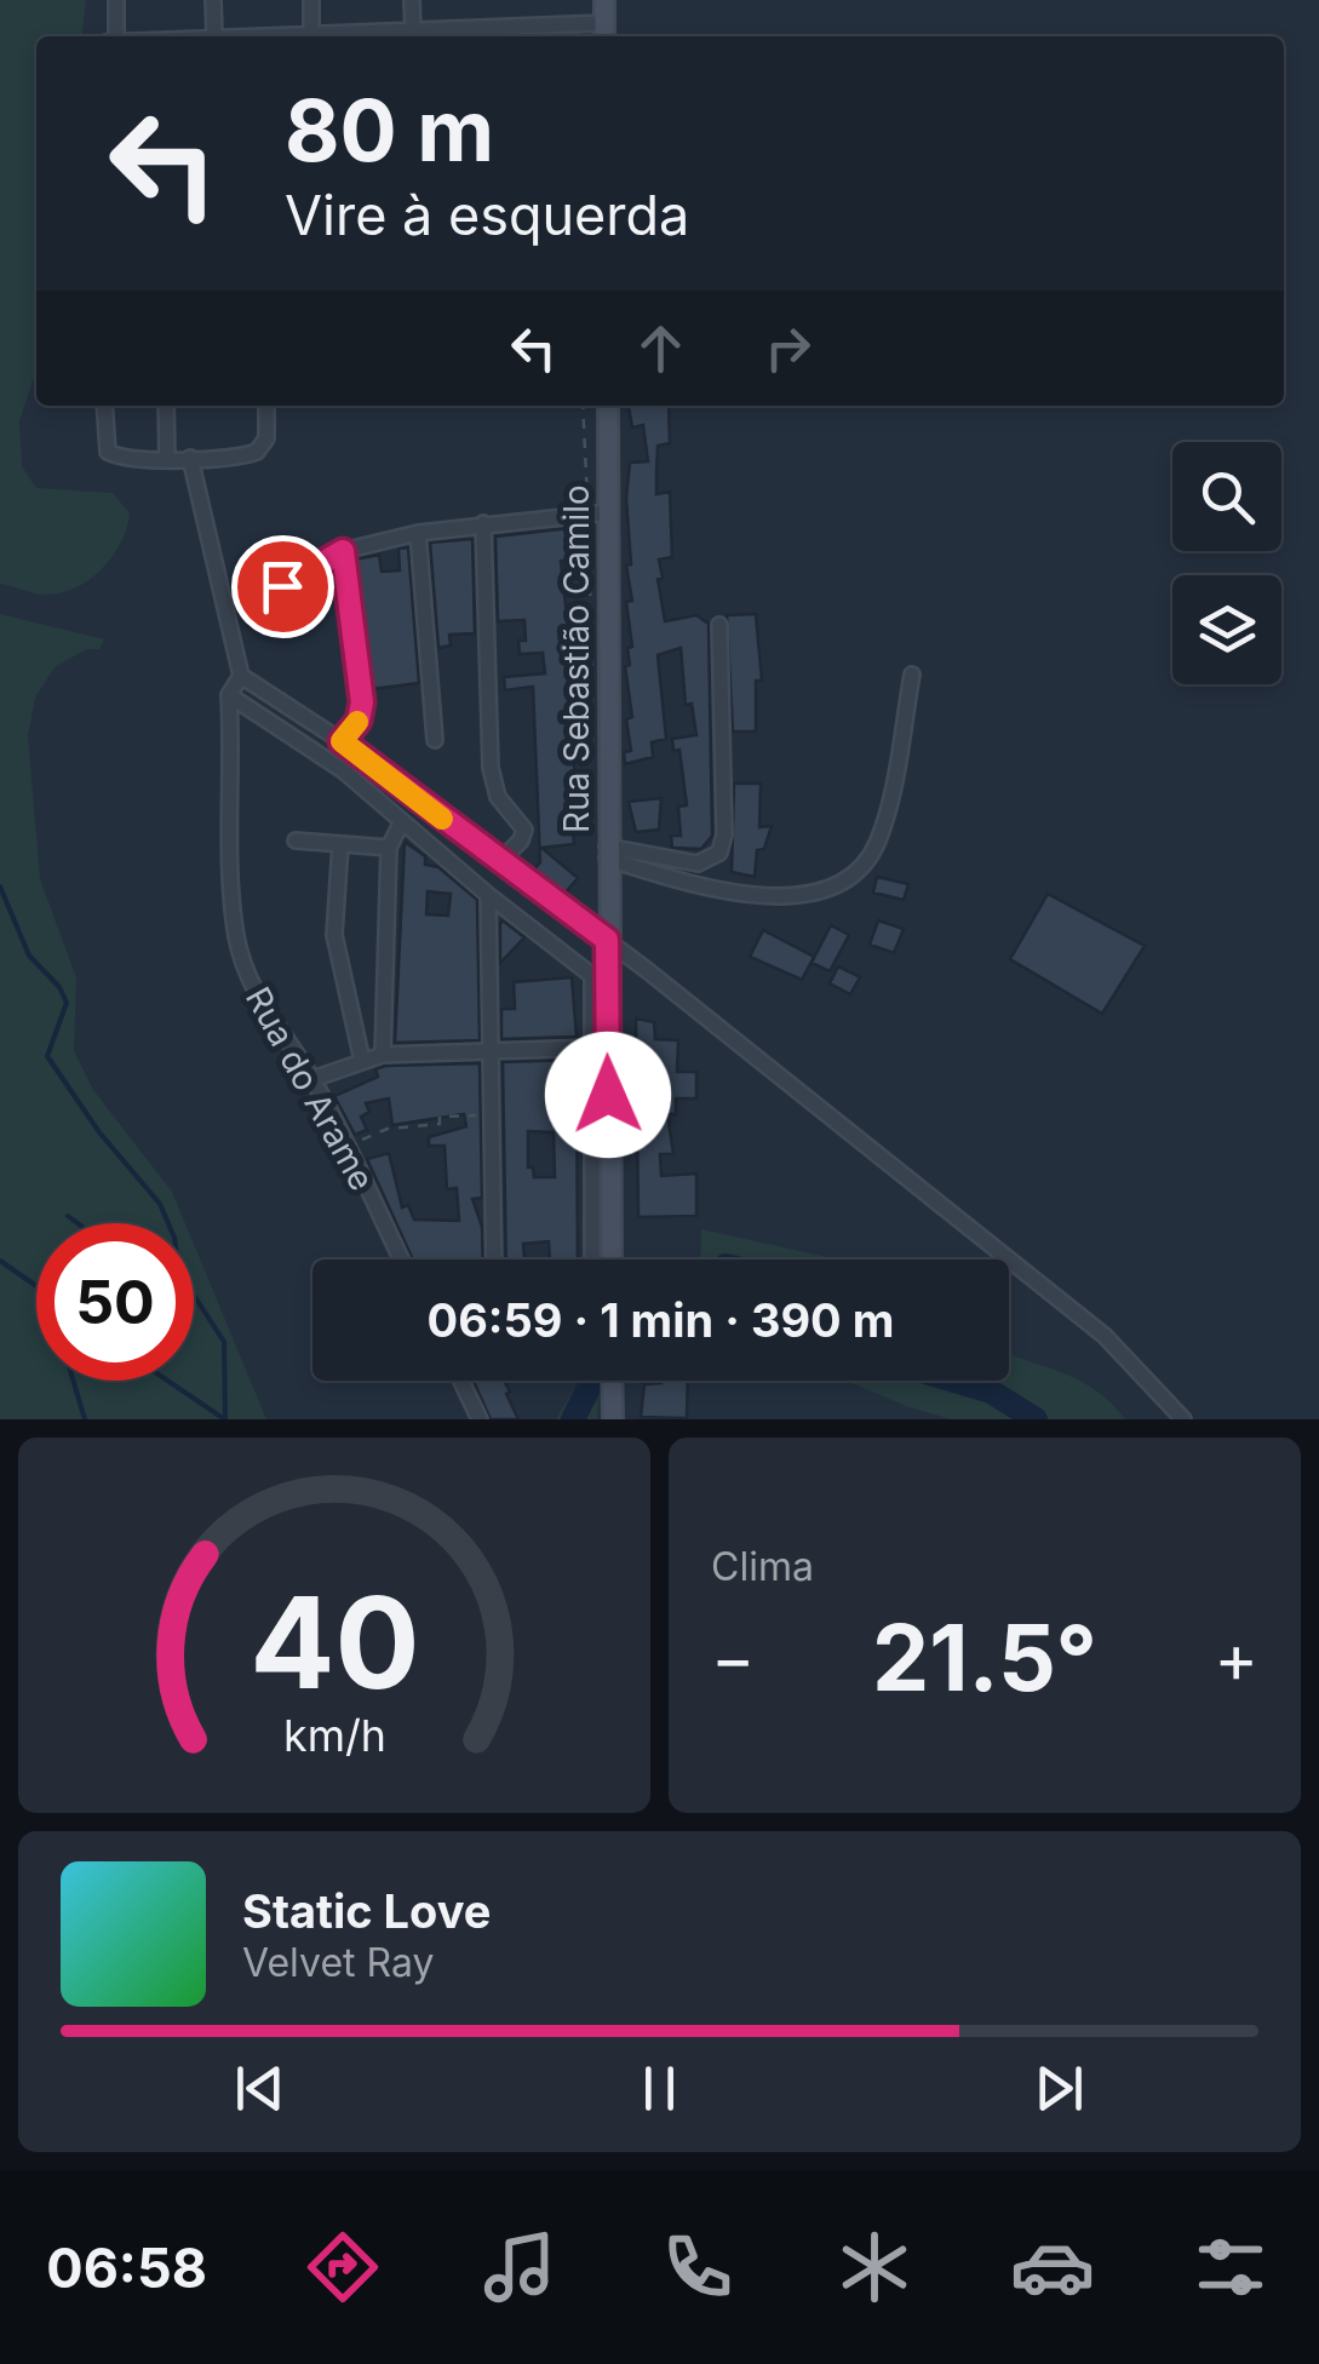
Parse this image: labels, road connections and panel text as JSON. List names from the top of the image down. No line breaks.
{"streets":{"main road":["Rua Sebastião Camilo"],"street":["Rua do Arame"]},"page":{"turn":["80 m","Vire à esquerda"],"limit":"50","trip":"06:59 · 1 min · 390 m","tile":"Clima","heat":["−","21.5°","+"],"song":["Static Love","Velvet Ray"],"tabs":"06:58","gauge":["40","km/h"]}}
